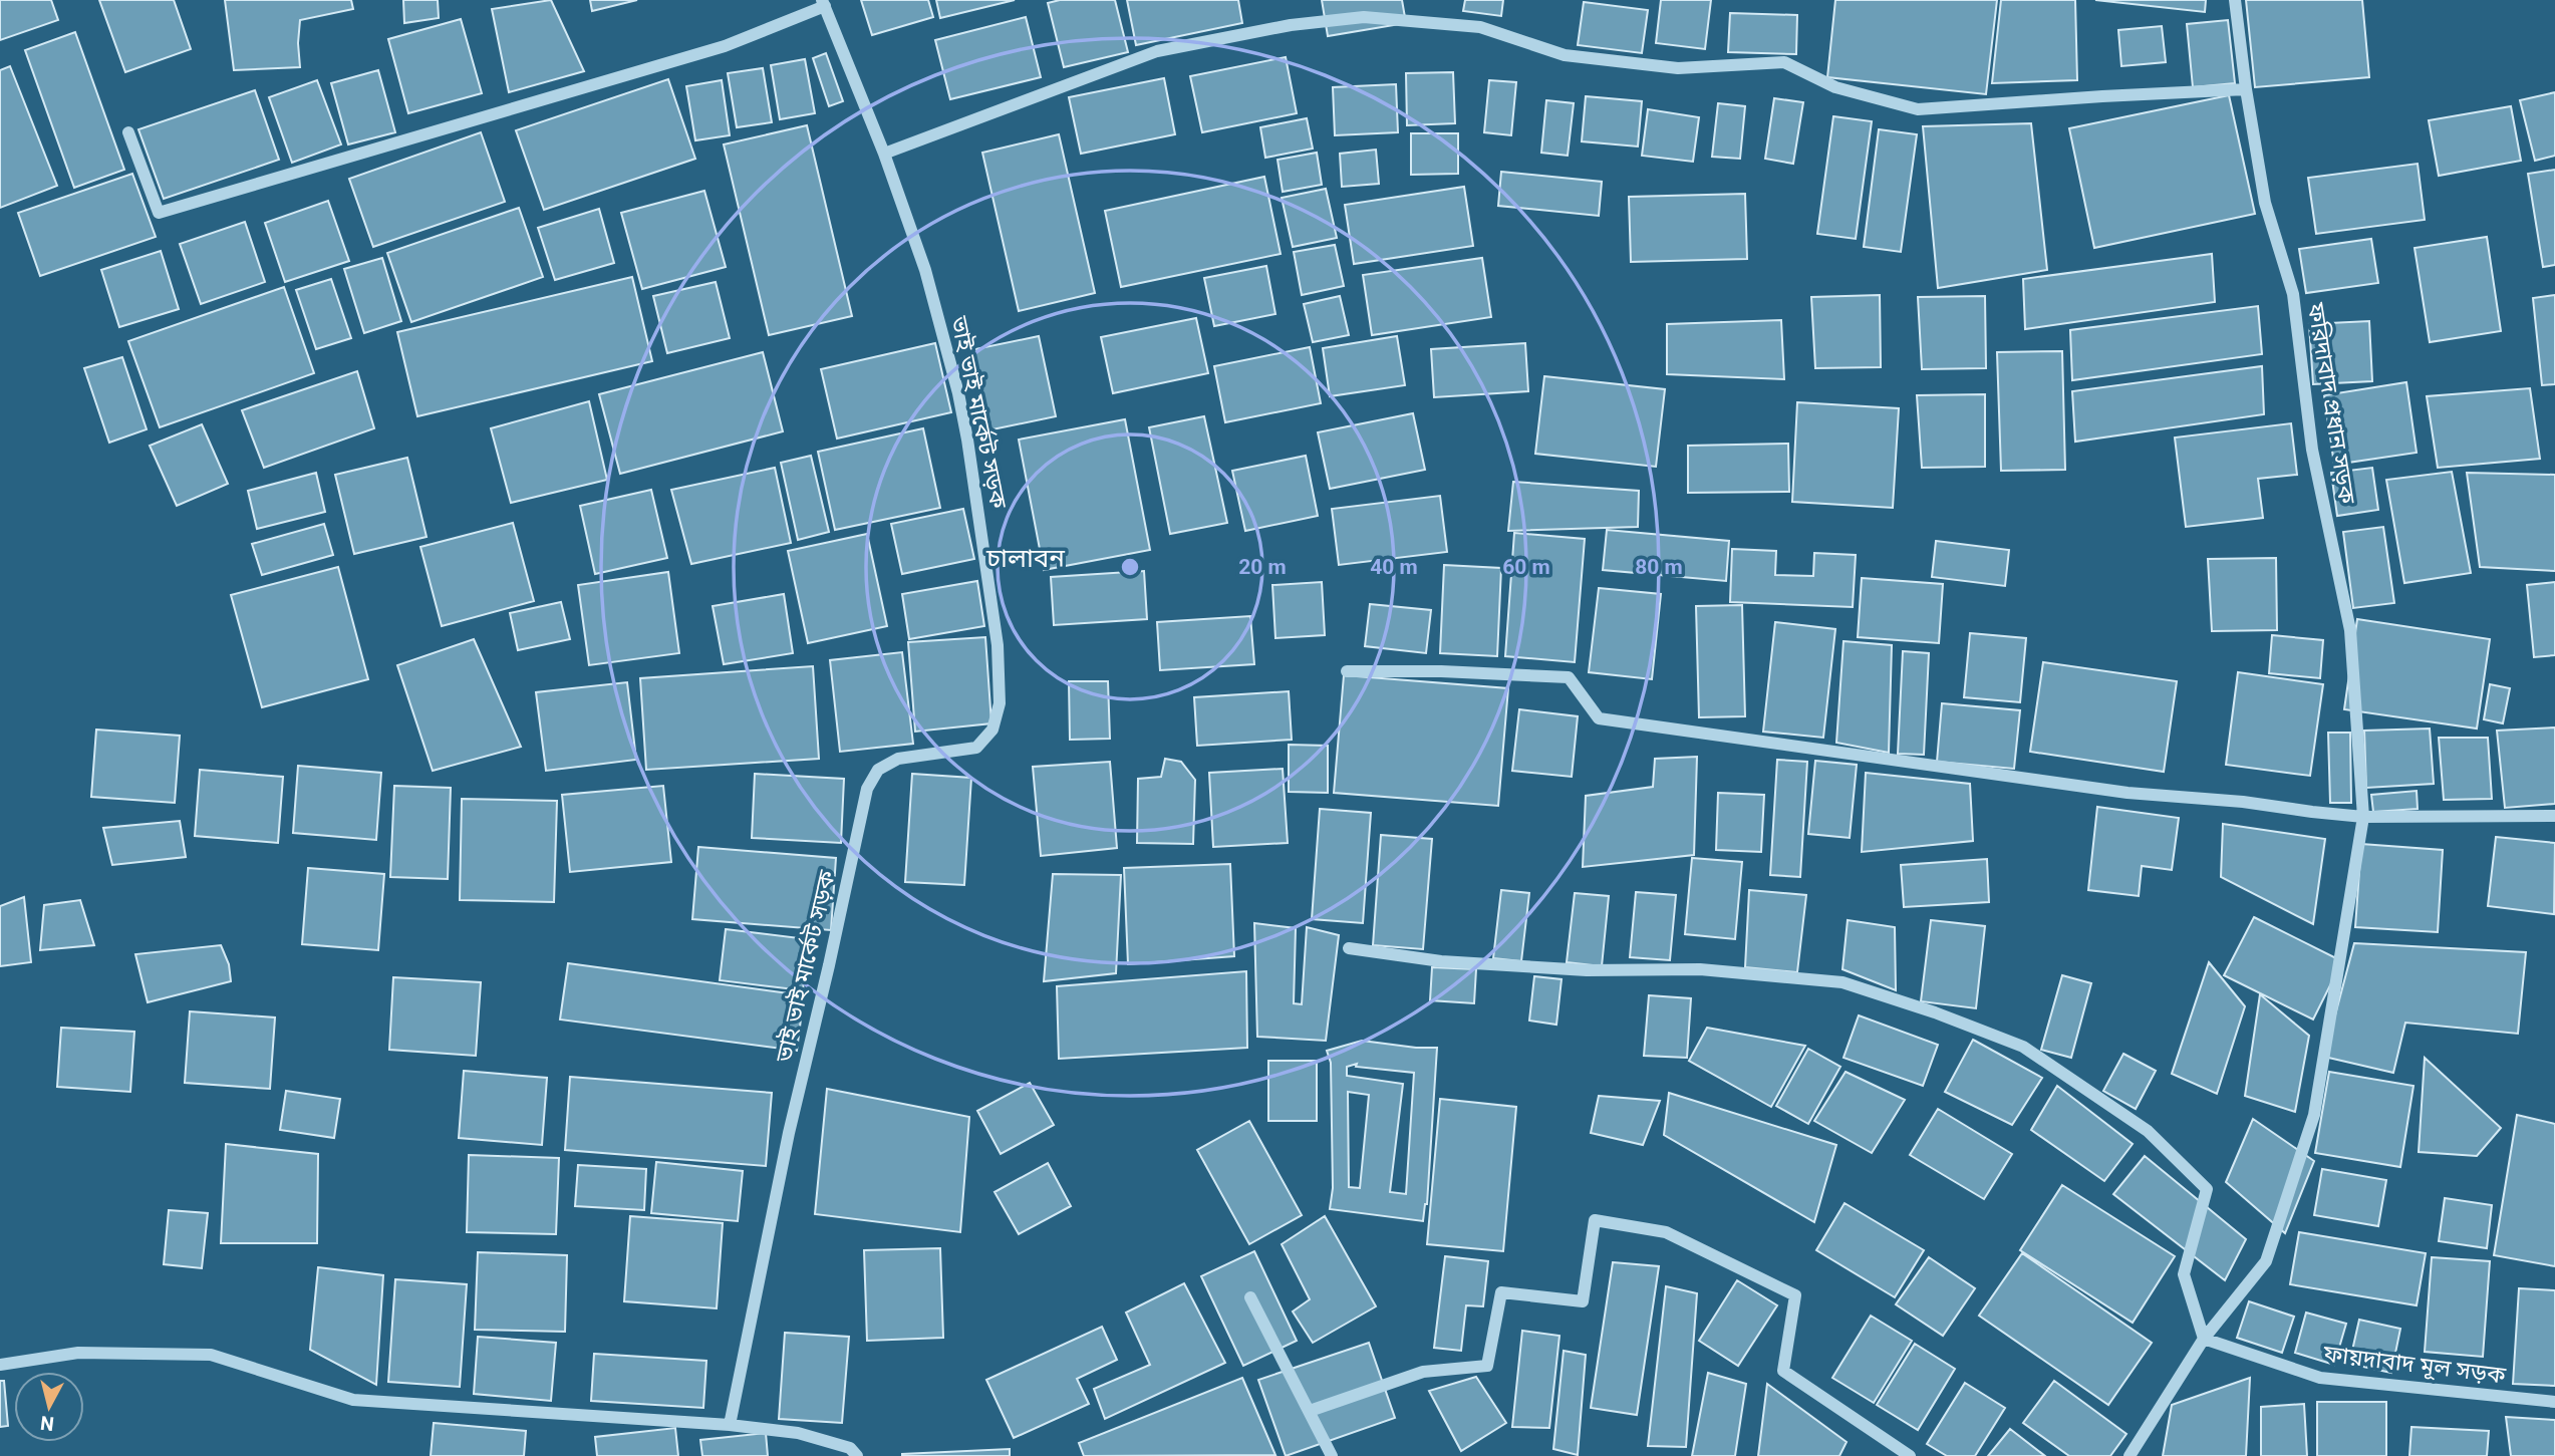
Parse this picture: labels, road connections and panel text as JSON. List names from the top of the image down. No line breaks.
{"streets":{"street":["ফরিদাবাদ প্রধান সড়ক","ভাই ভাই মার্কেট সড়ক","ফায়দাবাদ মূল সড়ক"]},"crossings":[["ফরিদাবাদ প্রধান সড়ক","ফায়দাবাদ মূল সড়ক"]],"districts":["চালাবন"],"north":"bottom","rings":["20 m","40 m","60 m","80 m"]}
